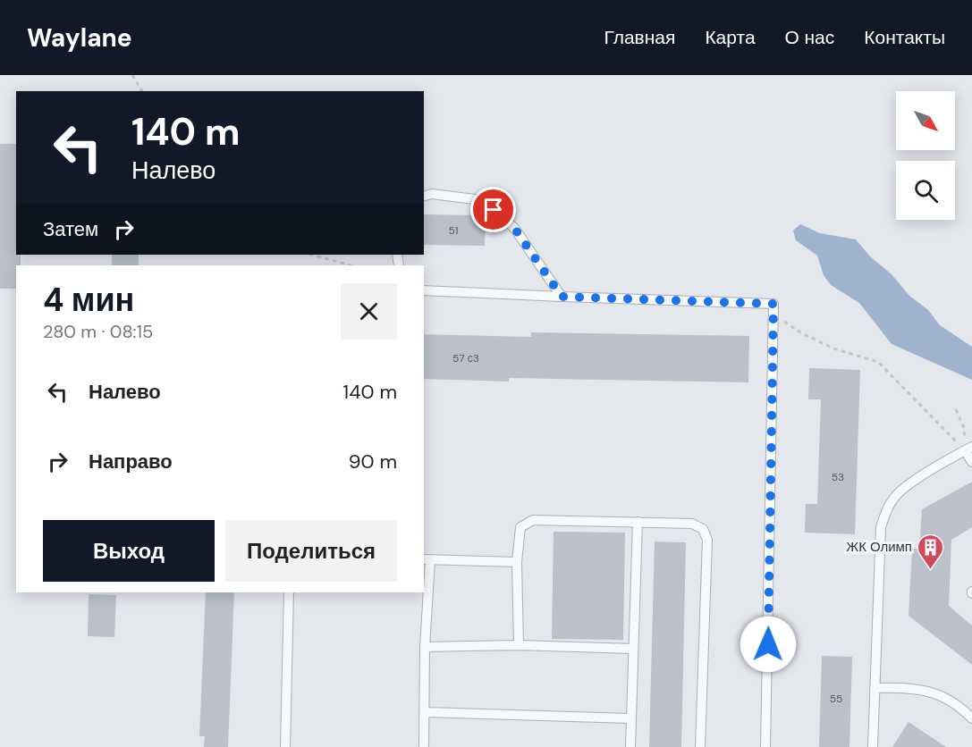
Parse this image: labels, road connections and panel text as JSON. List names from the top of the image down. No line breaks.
{"places":{"building":["ЖК Олимп"]},"house_numbers":["51","57 с3","53","55"],"north":"bottom right","page":{"header":"Waylane","nav":["Главная","Карта","О нас","Контакты"],"turn":["140 m","Налево"],"then":"Затем","heading":["4 мин","280 m · 08:15"],"list":[{"name":"Налево","value":"140 m"},{"name":"Направо","value":"90 m"}],"buttons":["Выход","Поделиться"]}}
